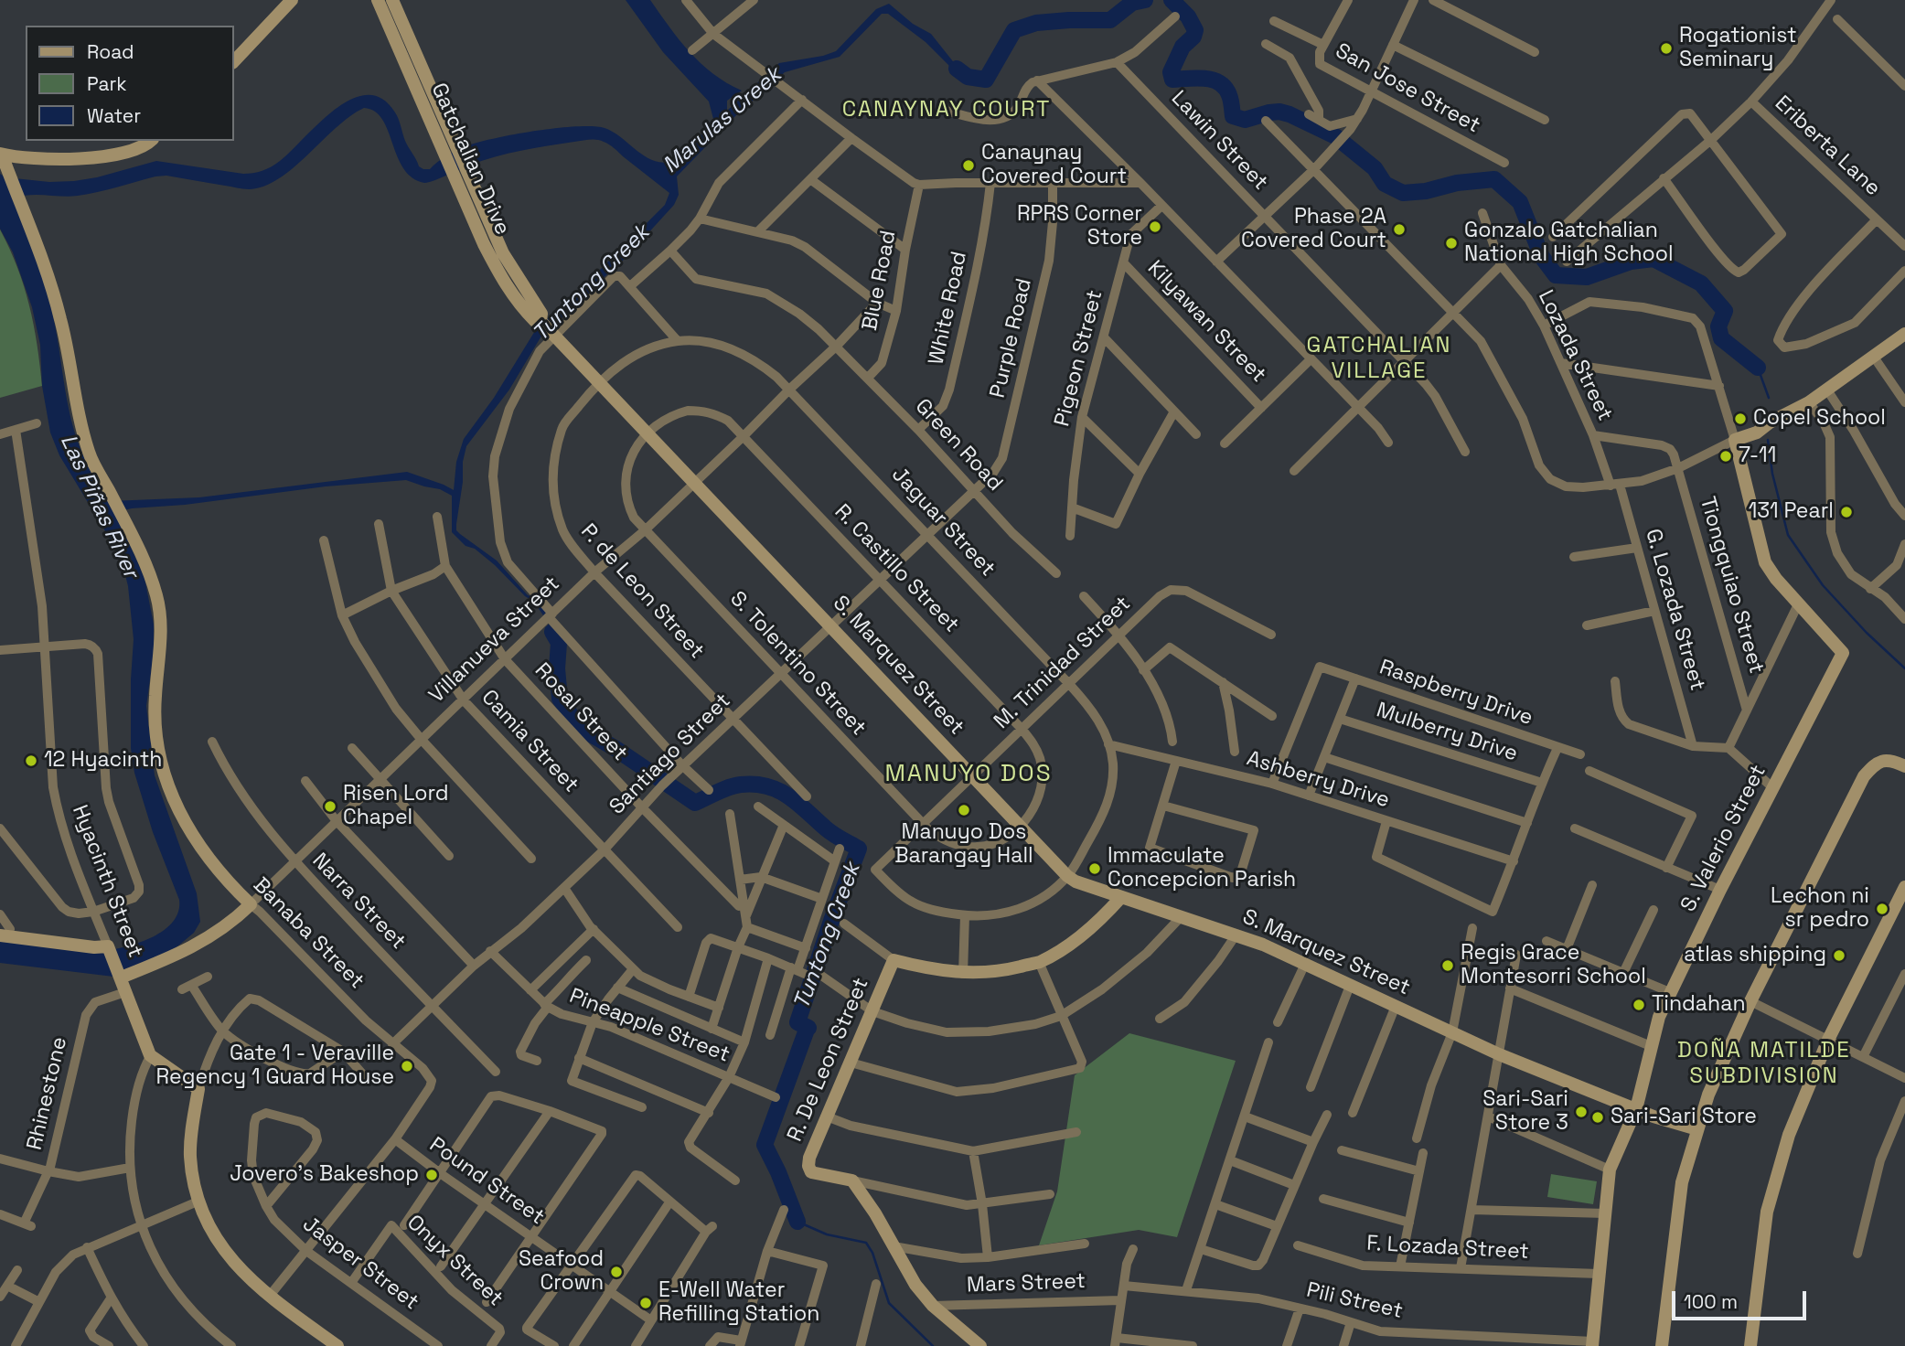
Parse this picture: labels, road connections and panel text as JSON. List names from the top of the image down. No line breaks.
{"streets":{"street":["San Jose Street","Lawin Street","Eriberta Lane","Gatchalian Drive","Blue Road","White Road","Kilyawan Street","Purple Road","Lozada Street","Pigeon Street","Green Road","Jaguar Street","R. Castillo Street","Tiongquiao Street","P. de Leon Street","G. Lozada Street","Villanueva Street","M. Trinidad Street","S. Tolentino Street","S. Marquez Street","Raspberry Drive","Rosal Street","Mulberry Drive","Camia Street","Santiago Street","Ashberry Drive","S. Valerio Street","Hyacinth Street","Narra Street","Banaba Street","Pineapple Street","R. De Leon Street","Rhinestone","Pound Street","F. Lozada Street","Onyx Street","Jasper Street","Mars Street","Pili Street"]},"crossings":[["Gatchalian Drive","S. Marquez Street"],["Blue Road","Green Road"],["White Road","Green Road"],["Kilyawan Street","Pigeon Street"],["Purple Road","Green Road"],["Purple Road","Santiago Street"],["Lozada Street","Tiongquiao Street"],["Lozada Street","G. Lozada Street"],["Green Road","Villanueva Street"],["Green Road","Santiago Street"],["Jaguar Street","P. de Leon Street"],["Jaguar Street","Villanueva Street"],["Jaguar Street","M. Trinidad Street"],["Jaguar Street","S. Marquez Street"],["Jaguar Street","Santiago Street"],["Jaguar Street","Ashberry Drive"],["R. Castillo Street","Villanueva Street"],["R. Castillo Street","M. Trinidad Street"],["R. Castillo Street","S. Tolentino Street"],["R. Castillo Street","S. Marquez Street"],["R. Castillo Street","Santiago Street"],["P. de Leon Street","Villanueva Street"],["P. de Leon Street","S. Marquez Street"],["P. de Leon Street","Santiago Street"],["Villanueva Street","S. Tolentino Street"],["Villanueva Street","S. Marquez Street"],["Villanueva Street","Rosal Street"],["Villanueva Street","Camia Street"],["Villanueva Street","Hyacinth Street"],["Villanueva Street","Narra Street"],["Villanueva Street","Banaba Street"],["M. Trinidad Street","S. Tolentino Street"],["M. Trinidad Street","S. Marquez Street"],["S. Tolentino Street","S. Marquez Street"],["S. Tolentino Street","Santiago Street"],["S. Marquez Street","Santiago Street"],["S. Marquez Street","S. Valerio Street"],["Raspberry Drive","Ashberry Drive"],["Rosal Street","Santiago Street"],["Camia Street","Santiago Street"],["Santiago Street","Narra Street"],["Santiago Street","Banaba Street"],["Santiago Street","Pineapple Street"],["S. Valerio Street","F. Lozada Street"],["S. Valerio Street","Pili Street"],["Hyacinth Street","Rhinestone"],["Banaba Street","Pound Street"],["Onyx Street","Jasper Street"]],"districts":["CANAYNAY COURT","GATCHALIAN VILLAGE","MANUYO DOS","DOÑA MATILDE SUBDIVISION"],"water":["Marulas Creek","Tuntong Creek","Las Piñas River"],"places":["Rogationist Seminary","Canaynay Covered Court","RPRS Corner Store","Phase 2A Covered Court","Gonzalo Gatchalian National High School","Copel School","7-11","131 Pearl","12 Hyacinth","Risen Lord Chapel","Manuyo Dos Barangay Hall","Immaculate Concepcion Parish","Lechon ni sr pedro","atlas shipping","Regis Grace Montesorri School","Tindahan","Gate 1 - Veraville Regency 1 Guard House","Sari-Sari Store 3","Sari-Sari Store","Jovero's Bakeshop","Seafood Crown","E-Well Water Refilling Station"],"legend":["Road","Park","Water"],"scale_bar":"100 m"}
